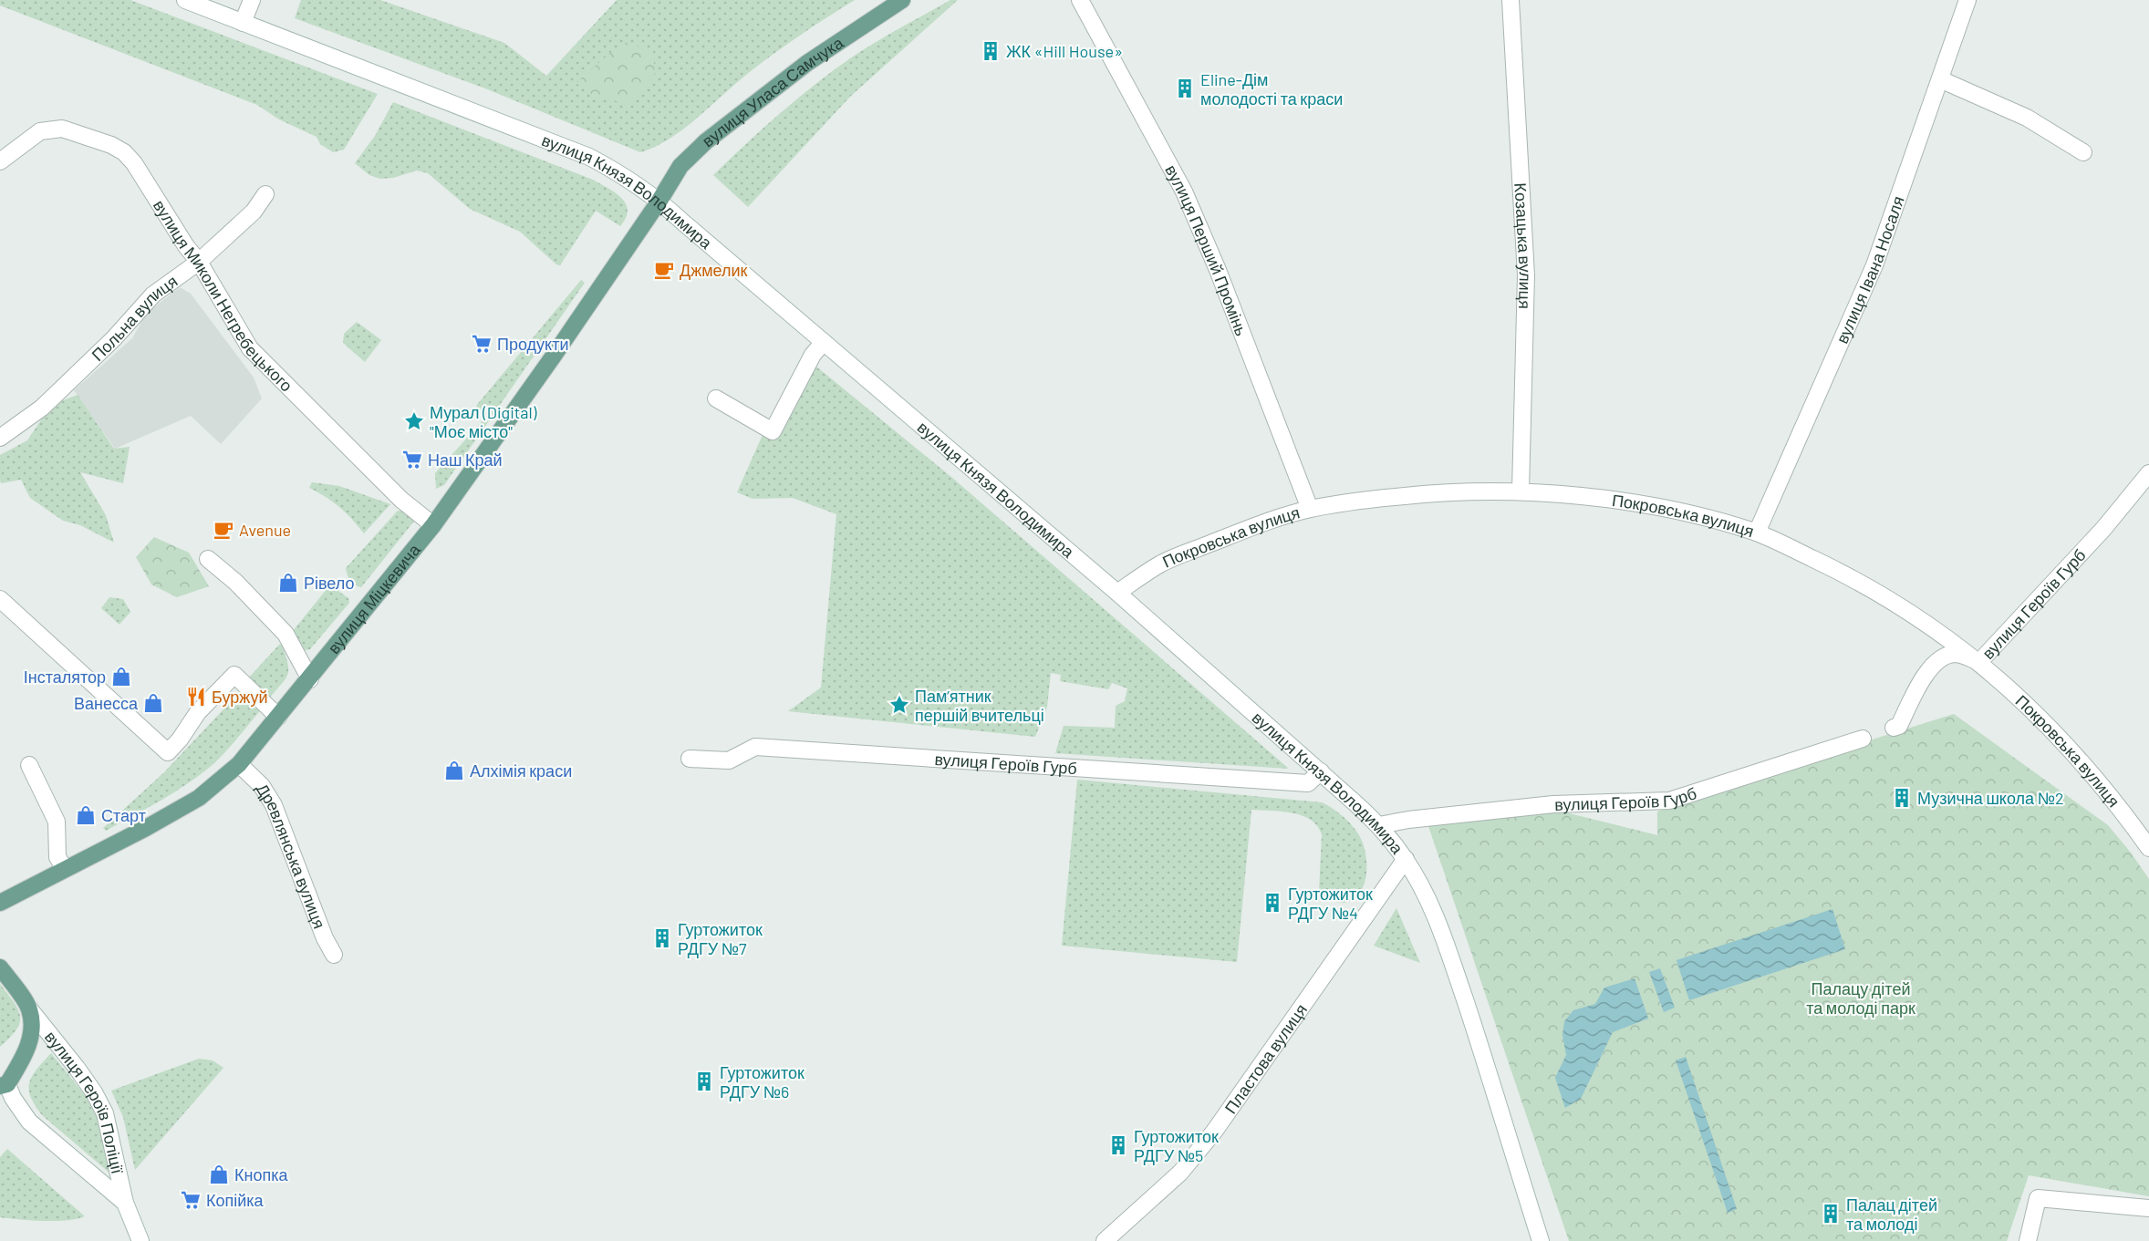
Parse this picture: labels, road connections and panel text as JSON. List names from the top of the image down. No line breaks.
{"streets":{"main road":["вулиця Уласа Самчука","вулиця Міцкевича"],"street":["вулиця Князя Володимира","Козацька вулиця","вулиця Перший Промінь","вулиця Івана Носаля","вулиця Миколи Негребецького","Польна вулиця","Покровська вулиця","вулиця Героїв Гурб","Древлянська вулиця","Пластова вулиця","вулиця Героїв Поліції"]},"crossings":[["вулиця Уласа Самчука","вулиця Князя Володимира"],["вулиця Уласа Самчука","вулиця Міцкевича"],["вулиця Князя Володимира","Покровська вулиця"],["вулиця Князя Володимира","вулиця Міцкевича"],["вулиця Князя Володимира","вулиця Героїв Гурб"],["вулиця Князя Володимира","Пластова вулиця"],["Козацька вулиця","Покровська вулиця"],["вулиця Перший Промінь","Покровська вулиця"],["вулиця Івана Носаля","Покровська вулиця"],["вулиця Миколи Негребецького","Польна вулиця"],["вулиця Миколи Негребецького","вулиця Міцкевича"],["Покровська вулиця","вулиця Героїв Гурб"],["вулиця Міцкевича","Древлянська вулиця"]],"parks":["Палацу дітей та молоді парк"],"places":{"building":["ЖК «Hill House»","Eline-Дім молодості та краси","Музична школа №2","Гуртожиток РДГУ №4","Гуртожиток РДГУ №7","Гуртожиток РДГУ №6","Гуртожиток РДГУ №5","Палац дітей та молоді"],"cafe":["Джмелик","Avenue"],"supermarket":["Продукти","Наш Край","Копійка"],"place":["Мурал (Digital) \"Моє місто\"","Пам’ятник першій вчительці"],"shop":["Рівело","Інсталятор","Ванесса","Алхімія краси","Старт","Кнопка"],"restaurant":["Буржуй"]}}
